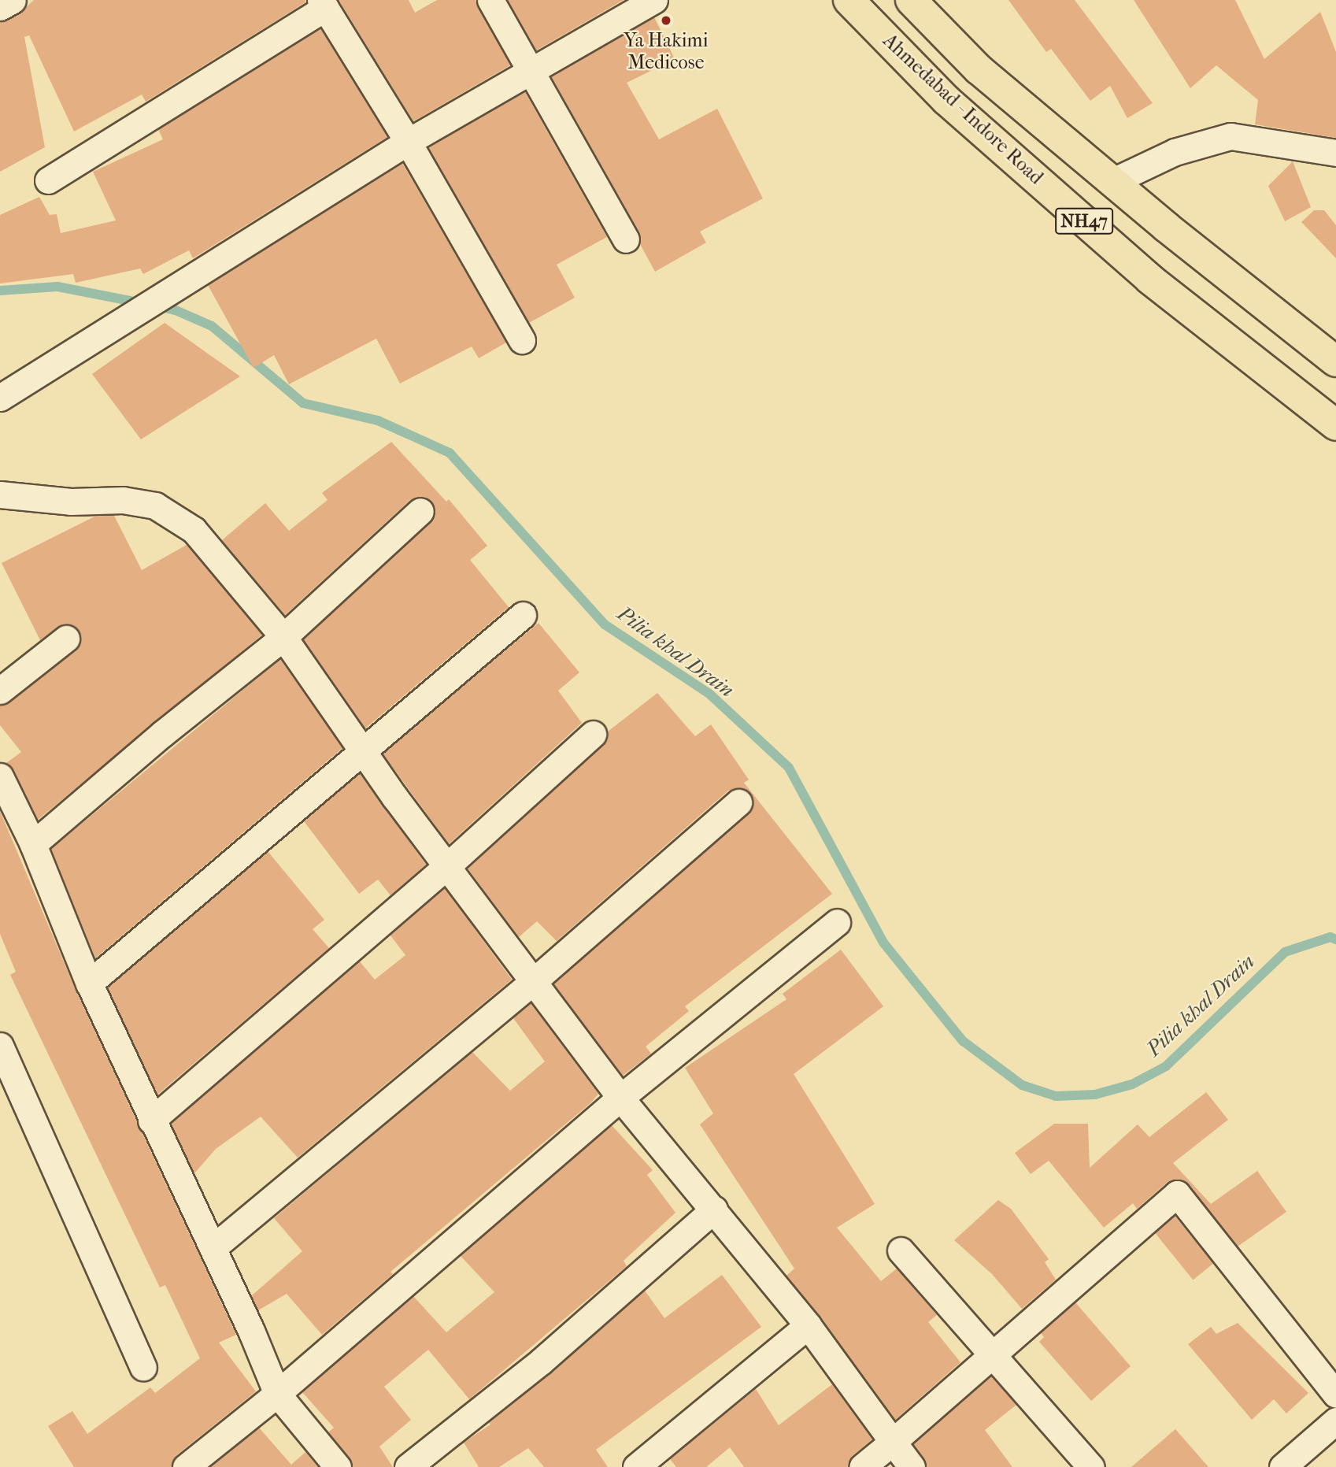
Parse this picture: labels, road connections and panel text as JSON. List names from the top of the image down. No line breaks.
{"streets":{"highway":["Ahmedabad - Indore Road","NH47"]},"water":["Pilia khal Drain"],"places":["Ya Hakimi Medicose"]}
